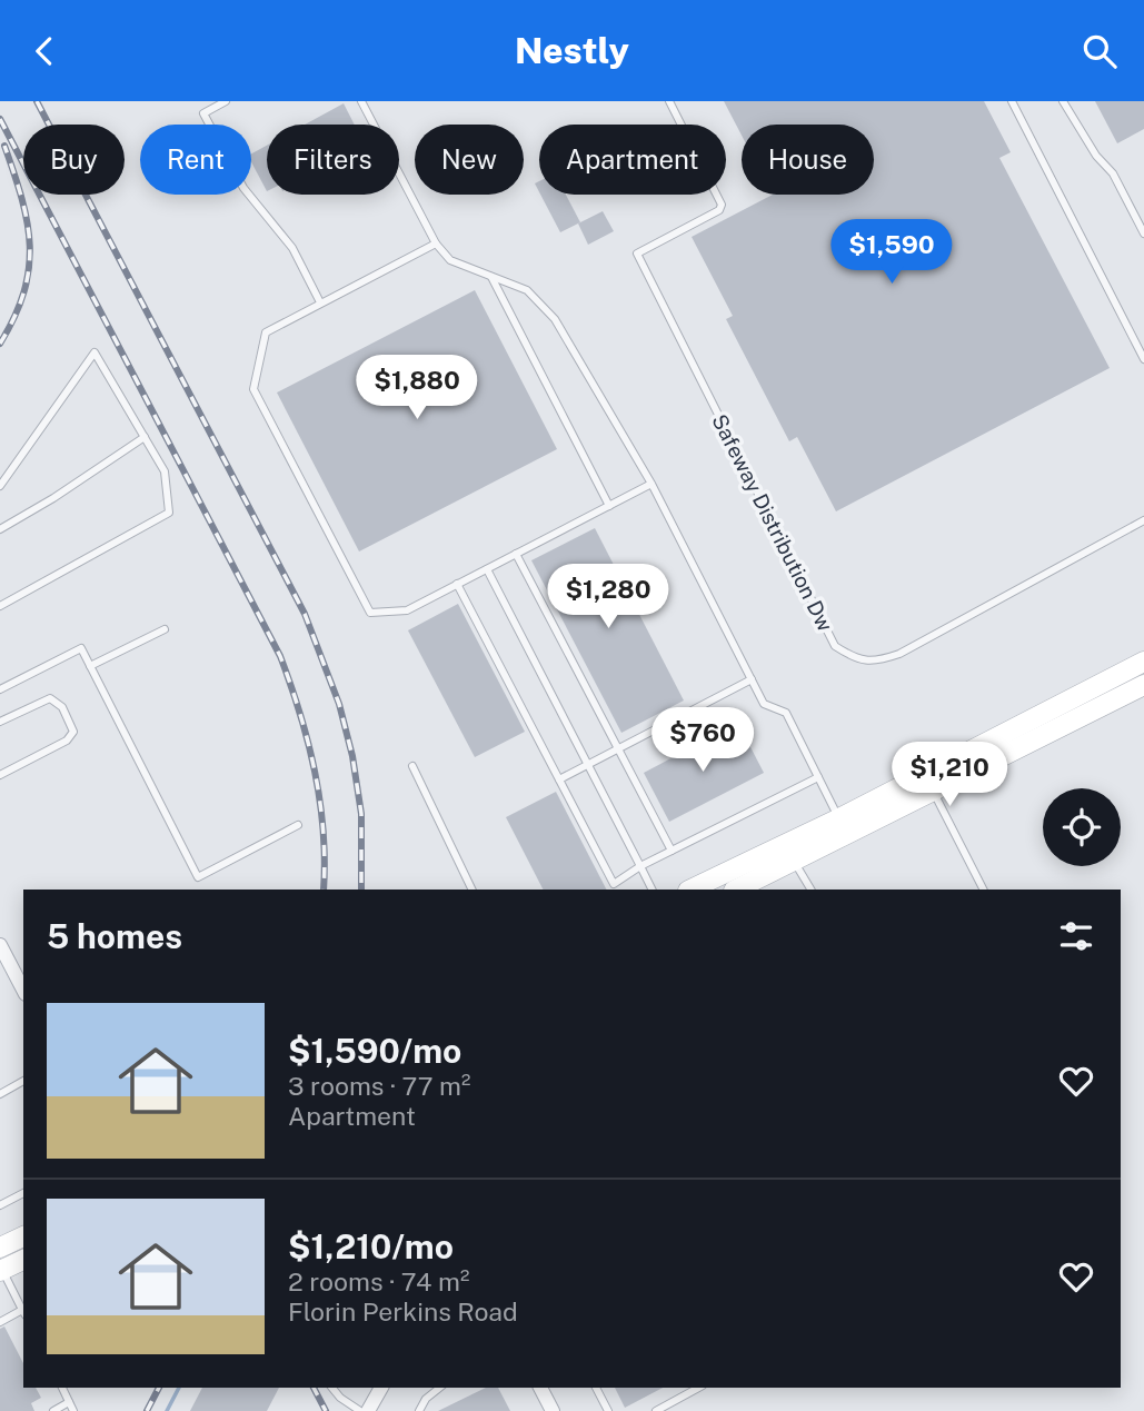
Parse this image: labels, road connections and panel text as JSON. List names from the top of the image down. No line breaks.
{"streets":{"lane":["Safeway Distribution Dw"]},"page":{"header":"Nestly","chip":["Buy","Rent","Filters","New","Apartment","House"],"price":["$1,590","$1,880","$1,280","$760","$1,210"],"heading":"5 homes","list":[{"name":"$1,590/mo","note":"3 rooms · 77 m² · Apartment"},{"name":"$1,210/mo","note":"2 rooms · 74 m² · Florin Perkins Road"}]}}
